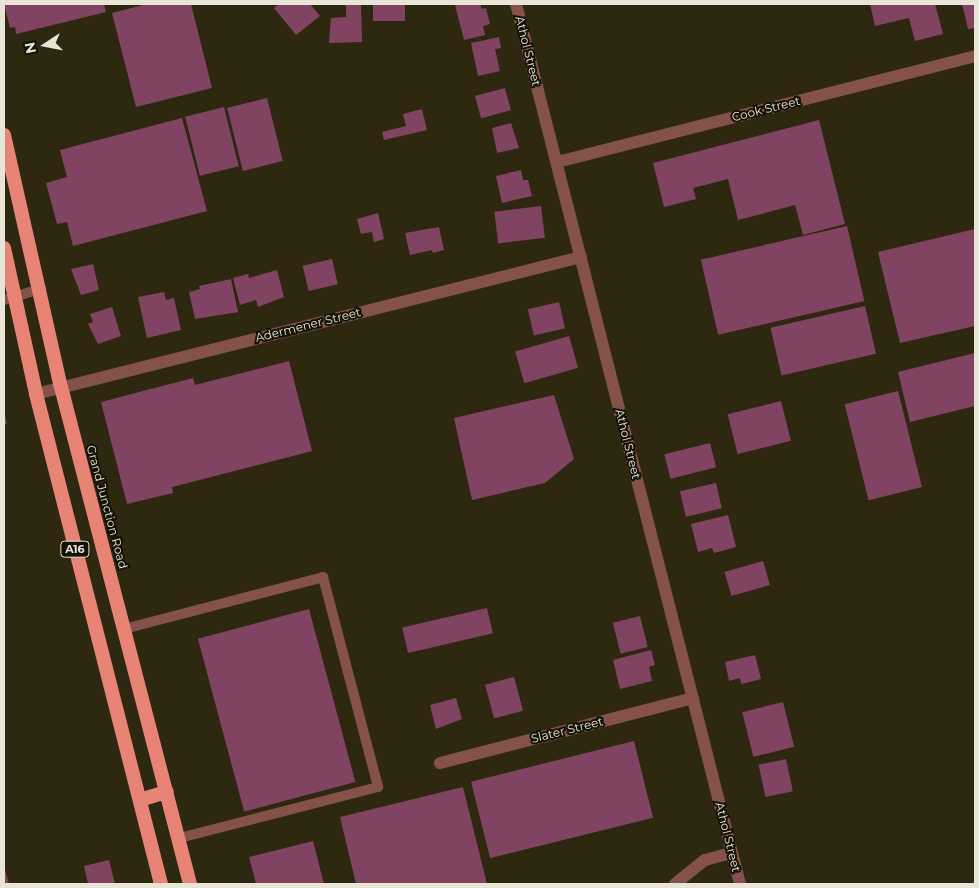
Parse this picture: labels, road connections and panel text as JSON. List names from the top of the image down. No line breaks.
{"streets":{"highway":["Grand Junction Road","A16"],"street":["Athol Street","Cook Street","Adermener Street","Slater Street"]},"crossings":[["Athol Street","Cook Street"],["Athol Street","Adermener Street"],["Athol Street","Slater Street"],["Adermener Street","Grand Junction Road"],["Adermener Street","A16"]],"north":"left"}
